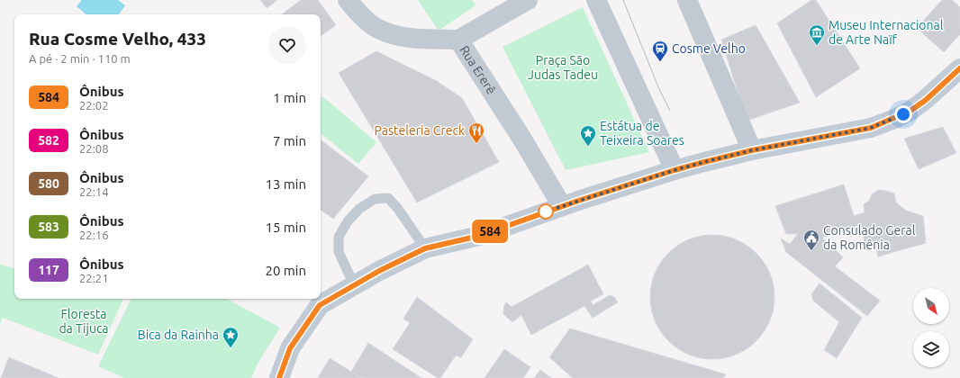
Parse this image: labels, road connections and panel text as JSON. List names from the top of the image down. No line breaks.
{"streets":{"street":["Rua Ererê"]},"parks":["Praça São Judas Tadeu","Floresta da Tijuca"],"places":{"museum":["Museu Internacional de Arte Naïf"],"station":["Cosme Velho"],"restaurant":["Pasteleria Creck"],"place":["Estátua de Teixeira Soares","Bica da Rainha"],"public building":["Consulado Geral da Romênia"]},"lines":["bus line 584"],"north":"bottom right","page":{"on_map":"584","heading":["Rua Cosme Velho, 433","A pé · 2 min · 110 m"],"list":[{"mark":"584","name":"Ônibus","note":"22:02","value":"1 min"},{"mark":"582","name":"Ônibus","note":"22:08","value":"7 min"},{"mark":"580","name":"Ônibus","note":"22:14","value":"13 min"},{"mark":"583","name":"Ônibus","note":"22:16","value":"15 min"},{"mark":"117","name":"Ônibus","note":"22:21","value":"20 min"}]}}
